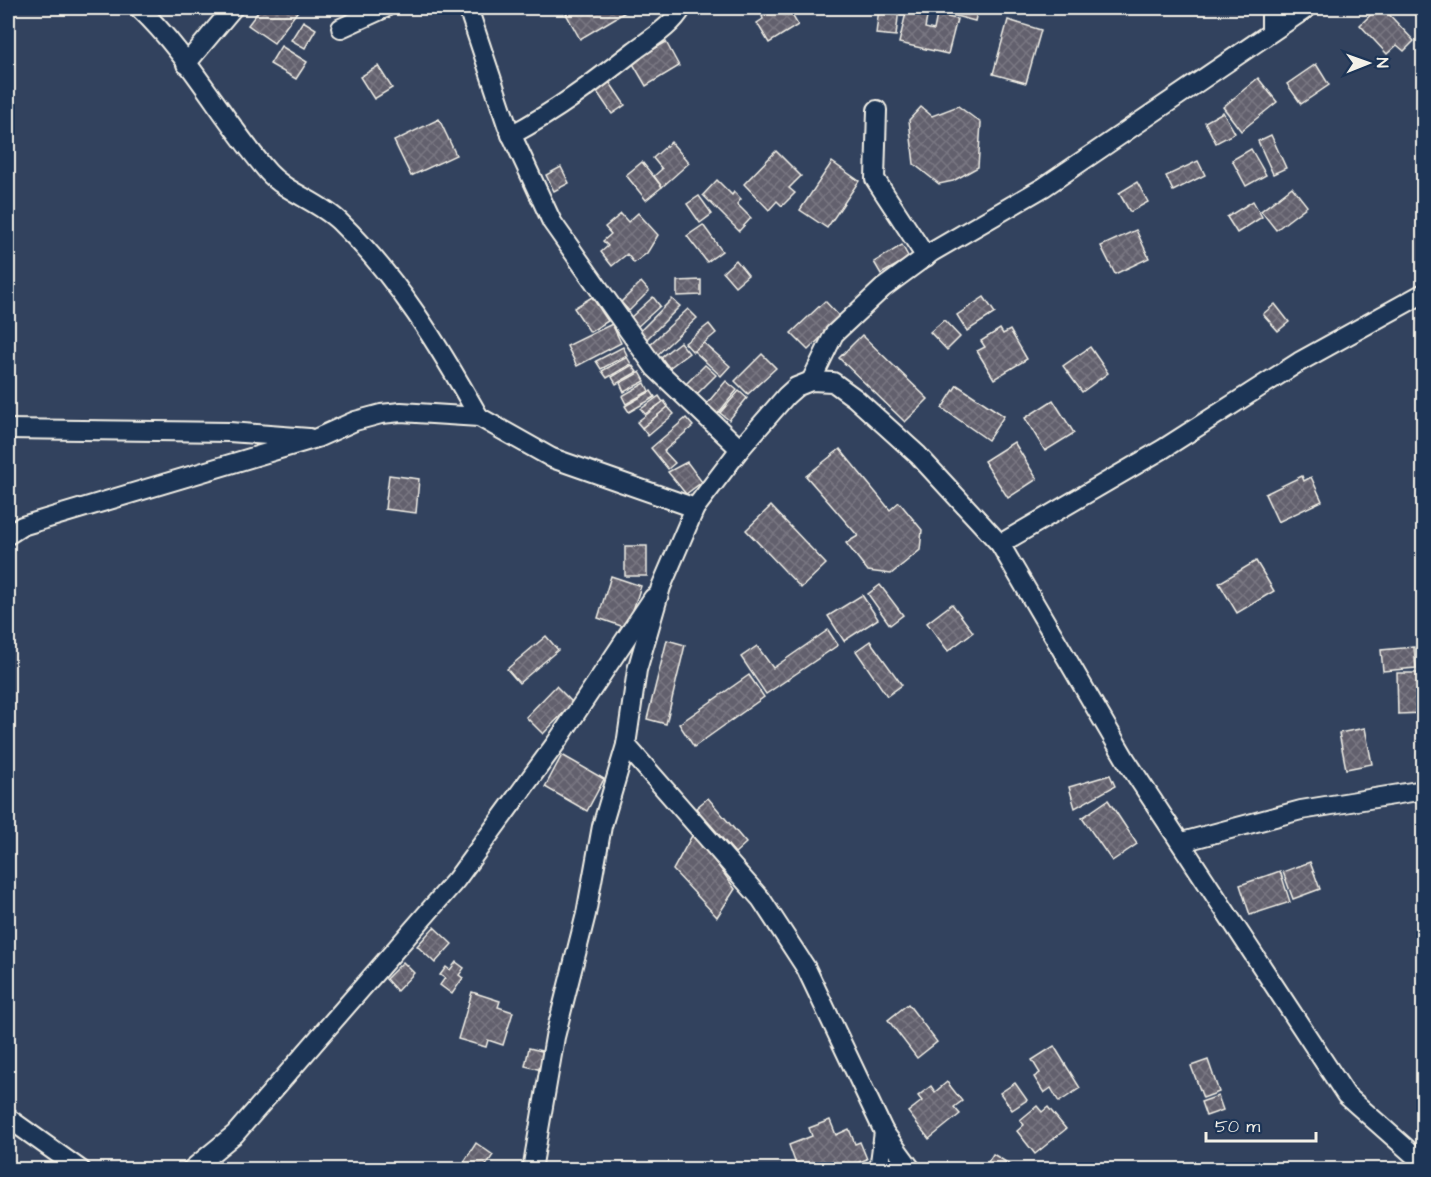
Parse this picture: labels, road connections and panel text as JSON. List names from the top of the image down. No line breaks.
{"scale_bar":"50 m","north":"right"}
